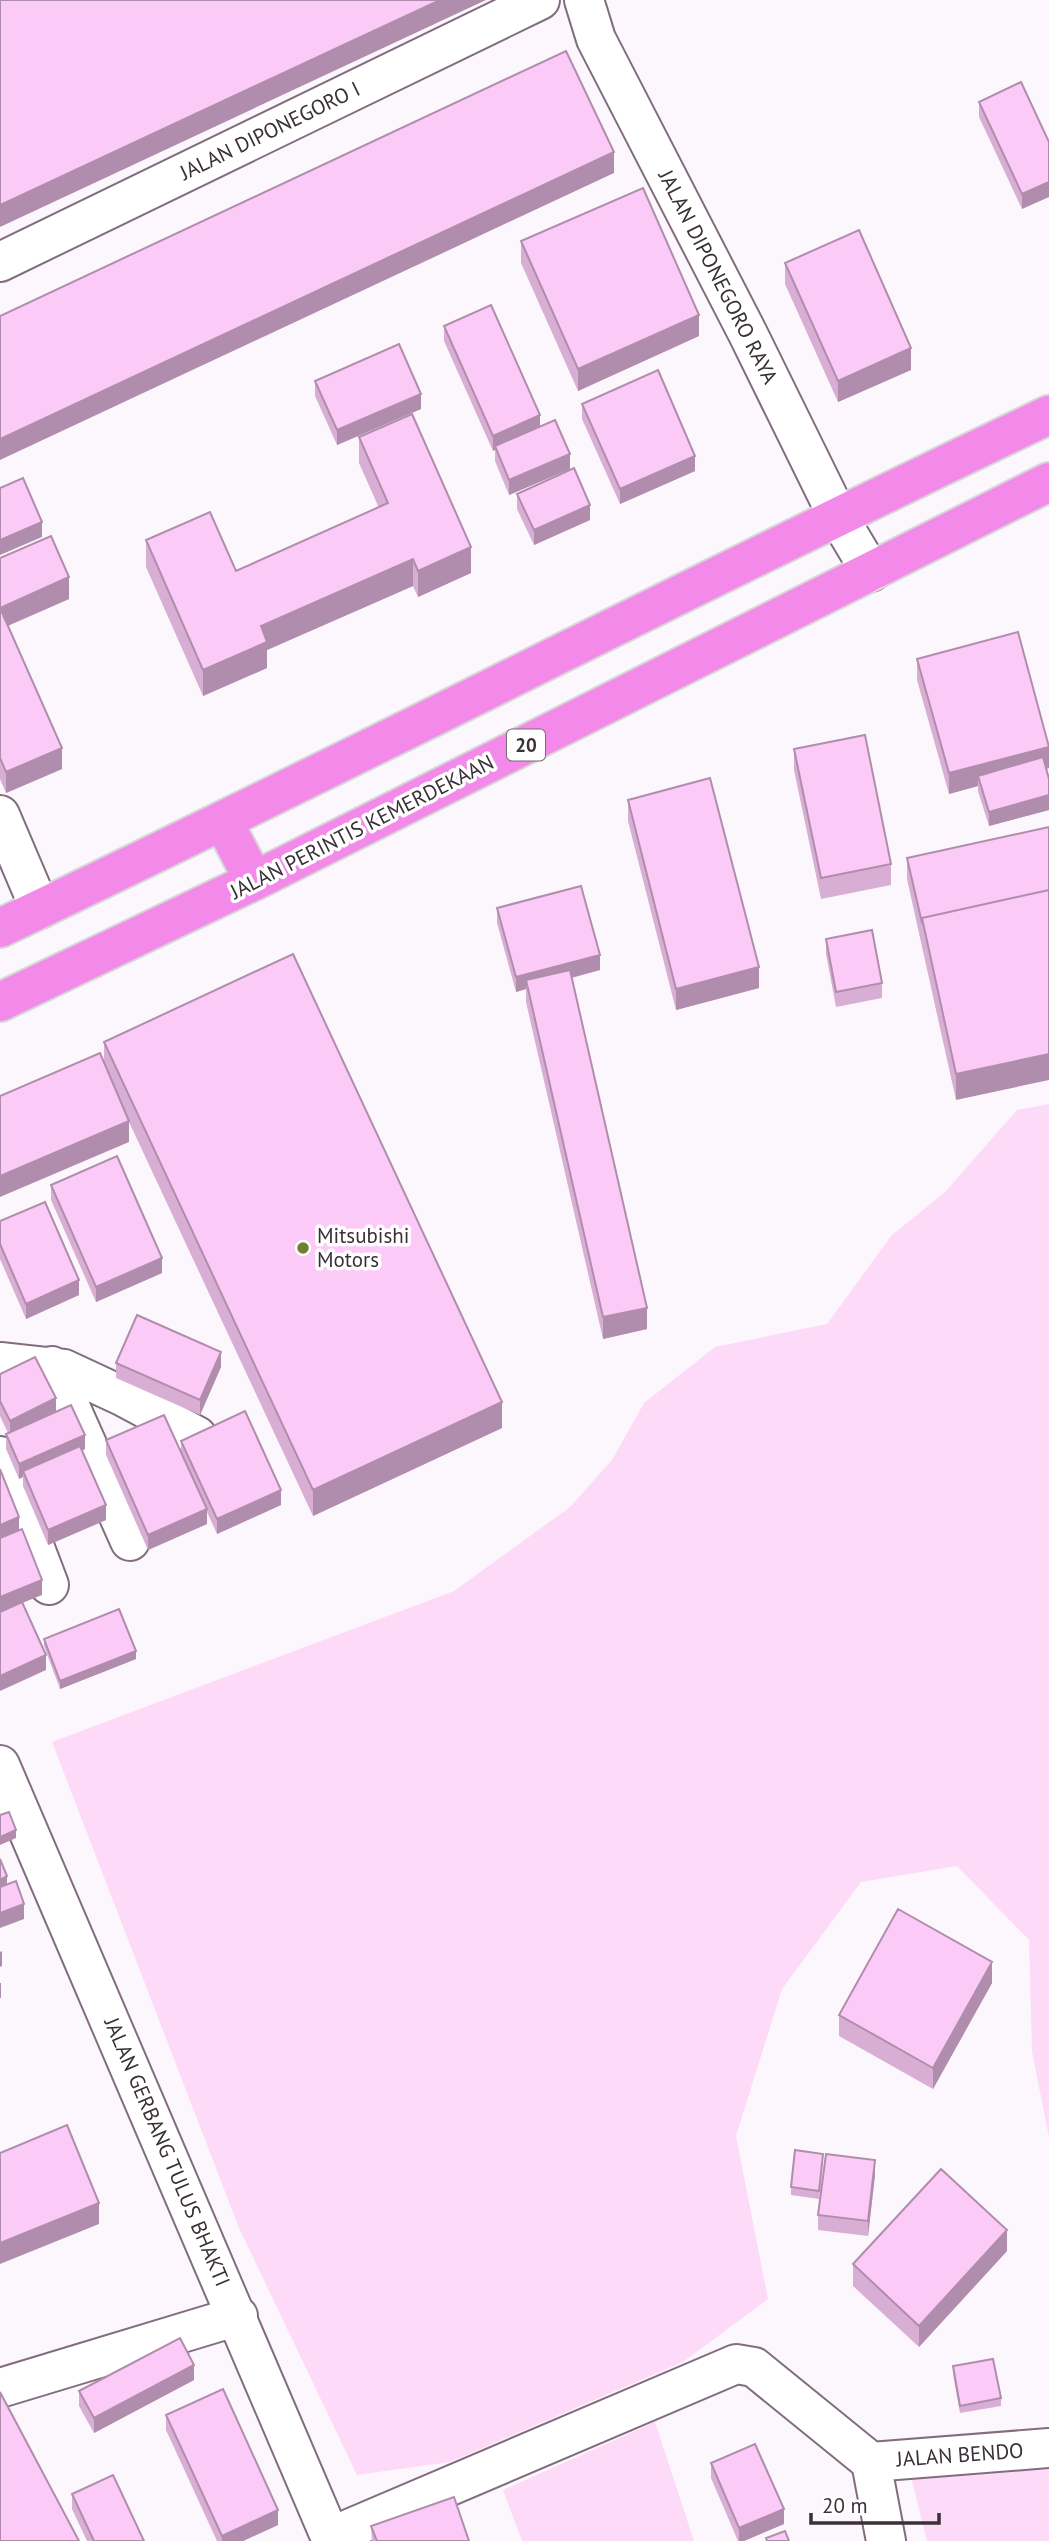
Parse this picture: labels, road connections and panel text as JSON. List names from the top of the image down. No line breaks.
{"streets":{"highway":["20","JALAN PERINTIS KEMERDEKAAN"],"street":["JALAN DIPONEGORO I","JALAN DIPONEGORO RAYA","JALAN GERBANG TULUS BHAKTI","JALAN BENDO"]},"places":["Mitsubishi Motors"],"scale_bar":"20 m"}
